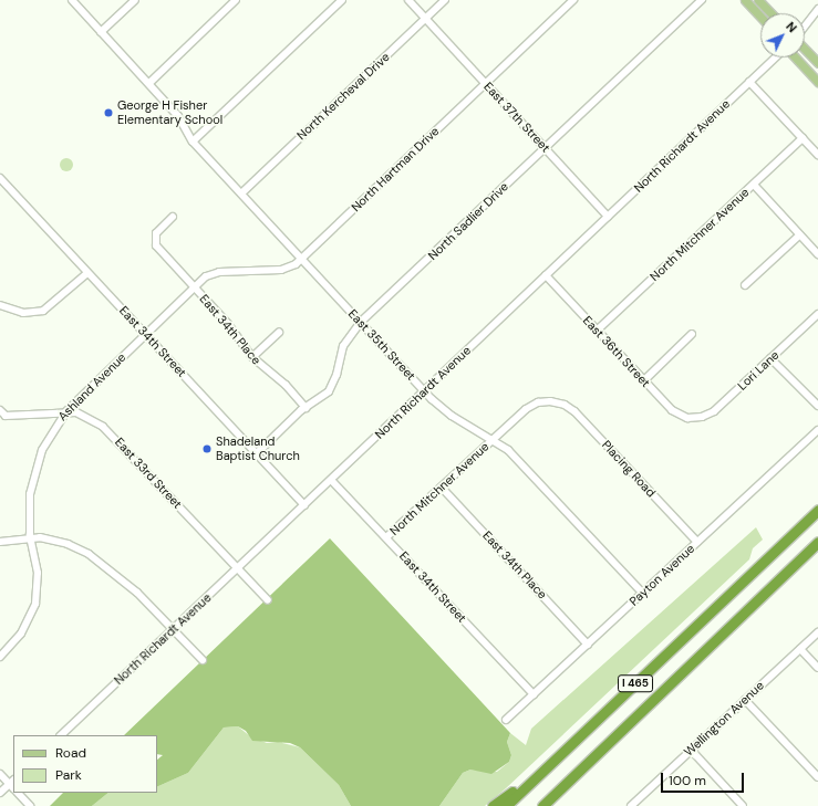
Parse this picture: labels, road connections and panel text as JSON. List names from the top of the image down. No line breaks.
{"streets":{"highway":["I 465"],"street":["North Kercheval Drive","East 37th Street","North Richardt Avenue","North Hartman Drive","North Sadlier Drive","North Mitchner Avenue","East 34th Place","East 34th Street","East 35th Street","East 36th Street","Lori Lane","Ashland Avenue","Placing Road","East 33rd Street","Payton Avenue","Wellington Avenue"]},"crossings":[["North Kercheval Drive","East 37th Street"],["North Kercheval Drive","East 35th Street"],["East 37th Street","North Richardt Avenue"],["East 37th Street","North Hartman Drive"],["East 37th Street","North Sadlier Drive"],["North Richardt Avenue","East 34th Street"],["North Richardt Avenue","East 35th Street"],["North Richardt Avenue","East 36th Street"],["North Richardt Avenue","East 33rd Street"],["North Hartman Drive","East 34th Place"],["North Hartman Drive","East 35th Street"],["North Hartman Drive","Ashland Avenue"],["North Sadlier Drive","East 34th Place"],["North Sadlier Drive","East 34th Street"],["North Sadlier Drive","East 35th Street"],["North Mitchner Avenue","East 34th Place"],["North Mitchner Avenue","East 34th Street"],["North Mitchner Avenue","East 35th Street"],["North Mitchner Avenue","East 36th Street"],["North Mitchner Avenue","Placing Road"],["East 34th Place","Ashland Avenue"],["East 34th Place","Payton Avenue"],["East 34th Street","Ashland Avenue"],["East 34th Street","Payton Avenue"],["East 35th Street","Payton Avenue"],["East 36th Street","Lori Lane"],["Ashland Avenue","East 33rd Street"],["Placing Road","Payton Avenue"]],"places":["George H Fisher Elementary School","Shadeland Baptist Church"],"legend":["Road","Park"],"scale_bar":"100 m","north":"top right"}
